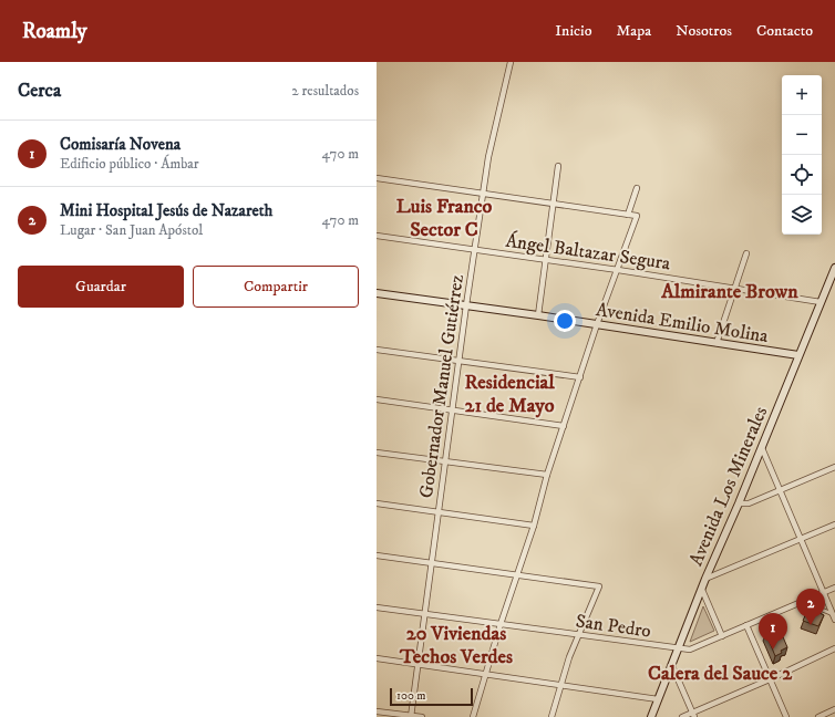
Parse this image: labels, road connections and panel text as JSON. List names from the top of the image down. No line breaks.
{"streets":{"main road":["Avenida Emilio Molina","Avenida Los Minerales"],"street":["Ángel Baltazar Segura","Gobernador Manuel Gutiérrez","San Pedro"]},"crossings":[["Ángel Baltazar Segura","Gobernador Manuel Gutiérrez"],["Ángel Baltazar Segura","Avenida Los Minerales"],["Avenida Emilio Molina","Gobernador Manuel Gutiérrez"],["Avenida Emilio Molina","Avenida Los Minerales"],["Gobernador Manuel Gutiérrez","San Pedro"],["Avenida Los Minerales","San Pedro"]],"districts":["Luis Franco Sector C","Almirante Brown","Residencial 21 de Mayo","20 Viviendas Techos Verdes","Calera del Sauce 2"],"scale_bar":"100 m","page":{"header":"Roamly","nav":["Inicio","Mapa","Nosotros","Contacto"],"heading":["Cerca","2 resultados"],"map_buttons":["+","−"],"list":[{"mark":"1","name":"Comisaría Novena","note":"Edificio público · Ámbar","value":"470 m"},{"mark":"2","name":"Mini Hospital Jesús de Nazareth","note":"Lugar · San Juan Apóstol","value":"470 m"}],"buttons":["Guardar","Compartir"],"pins":["2","1"],"scale":"100 m"}}
